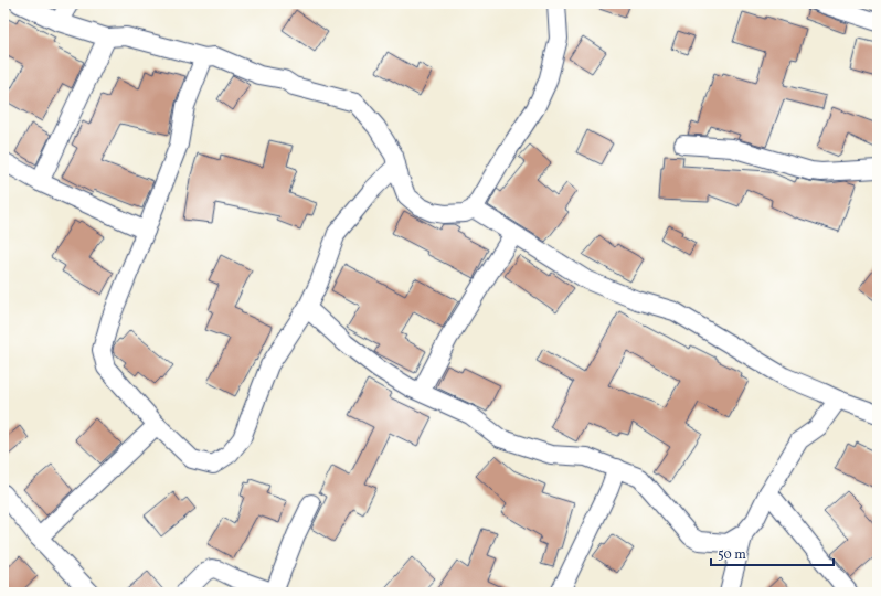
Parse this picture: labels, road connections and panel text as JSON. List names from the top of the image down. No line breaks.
{"scale_bar":"50 m"}
